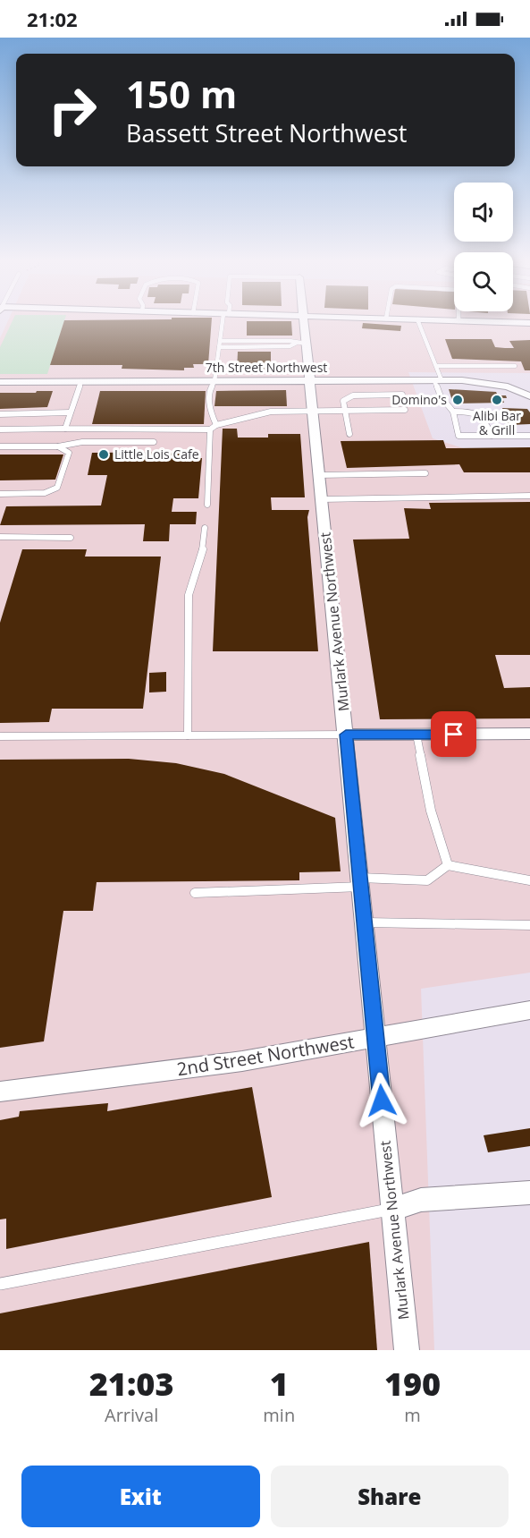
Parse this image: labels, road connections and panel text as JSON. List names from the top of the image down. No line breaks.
{"streets":{"street":["7th Street Northwest","Murlark Avenue Northwest","2nd Street Northwest"]},"crossings":[["7th Street Northwest","Murlark Avenue Northwest"],["Murlark Avenue Northwest","2nd Street Northwest"]],"places":["Domino's","Alibi Bar & Grill","Little Lois Cafe"],"page":{"status":"21:02","turn":["150 m","Bassett Street Northwest"],"eta":["21:03","Arrival","1","min","190","m"],"buttons":["Exit","Share"]}}
